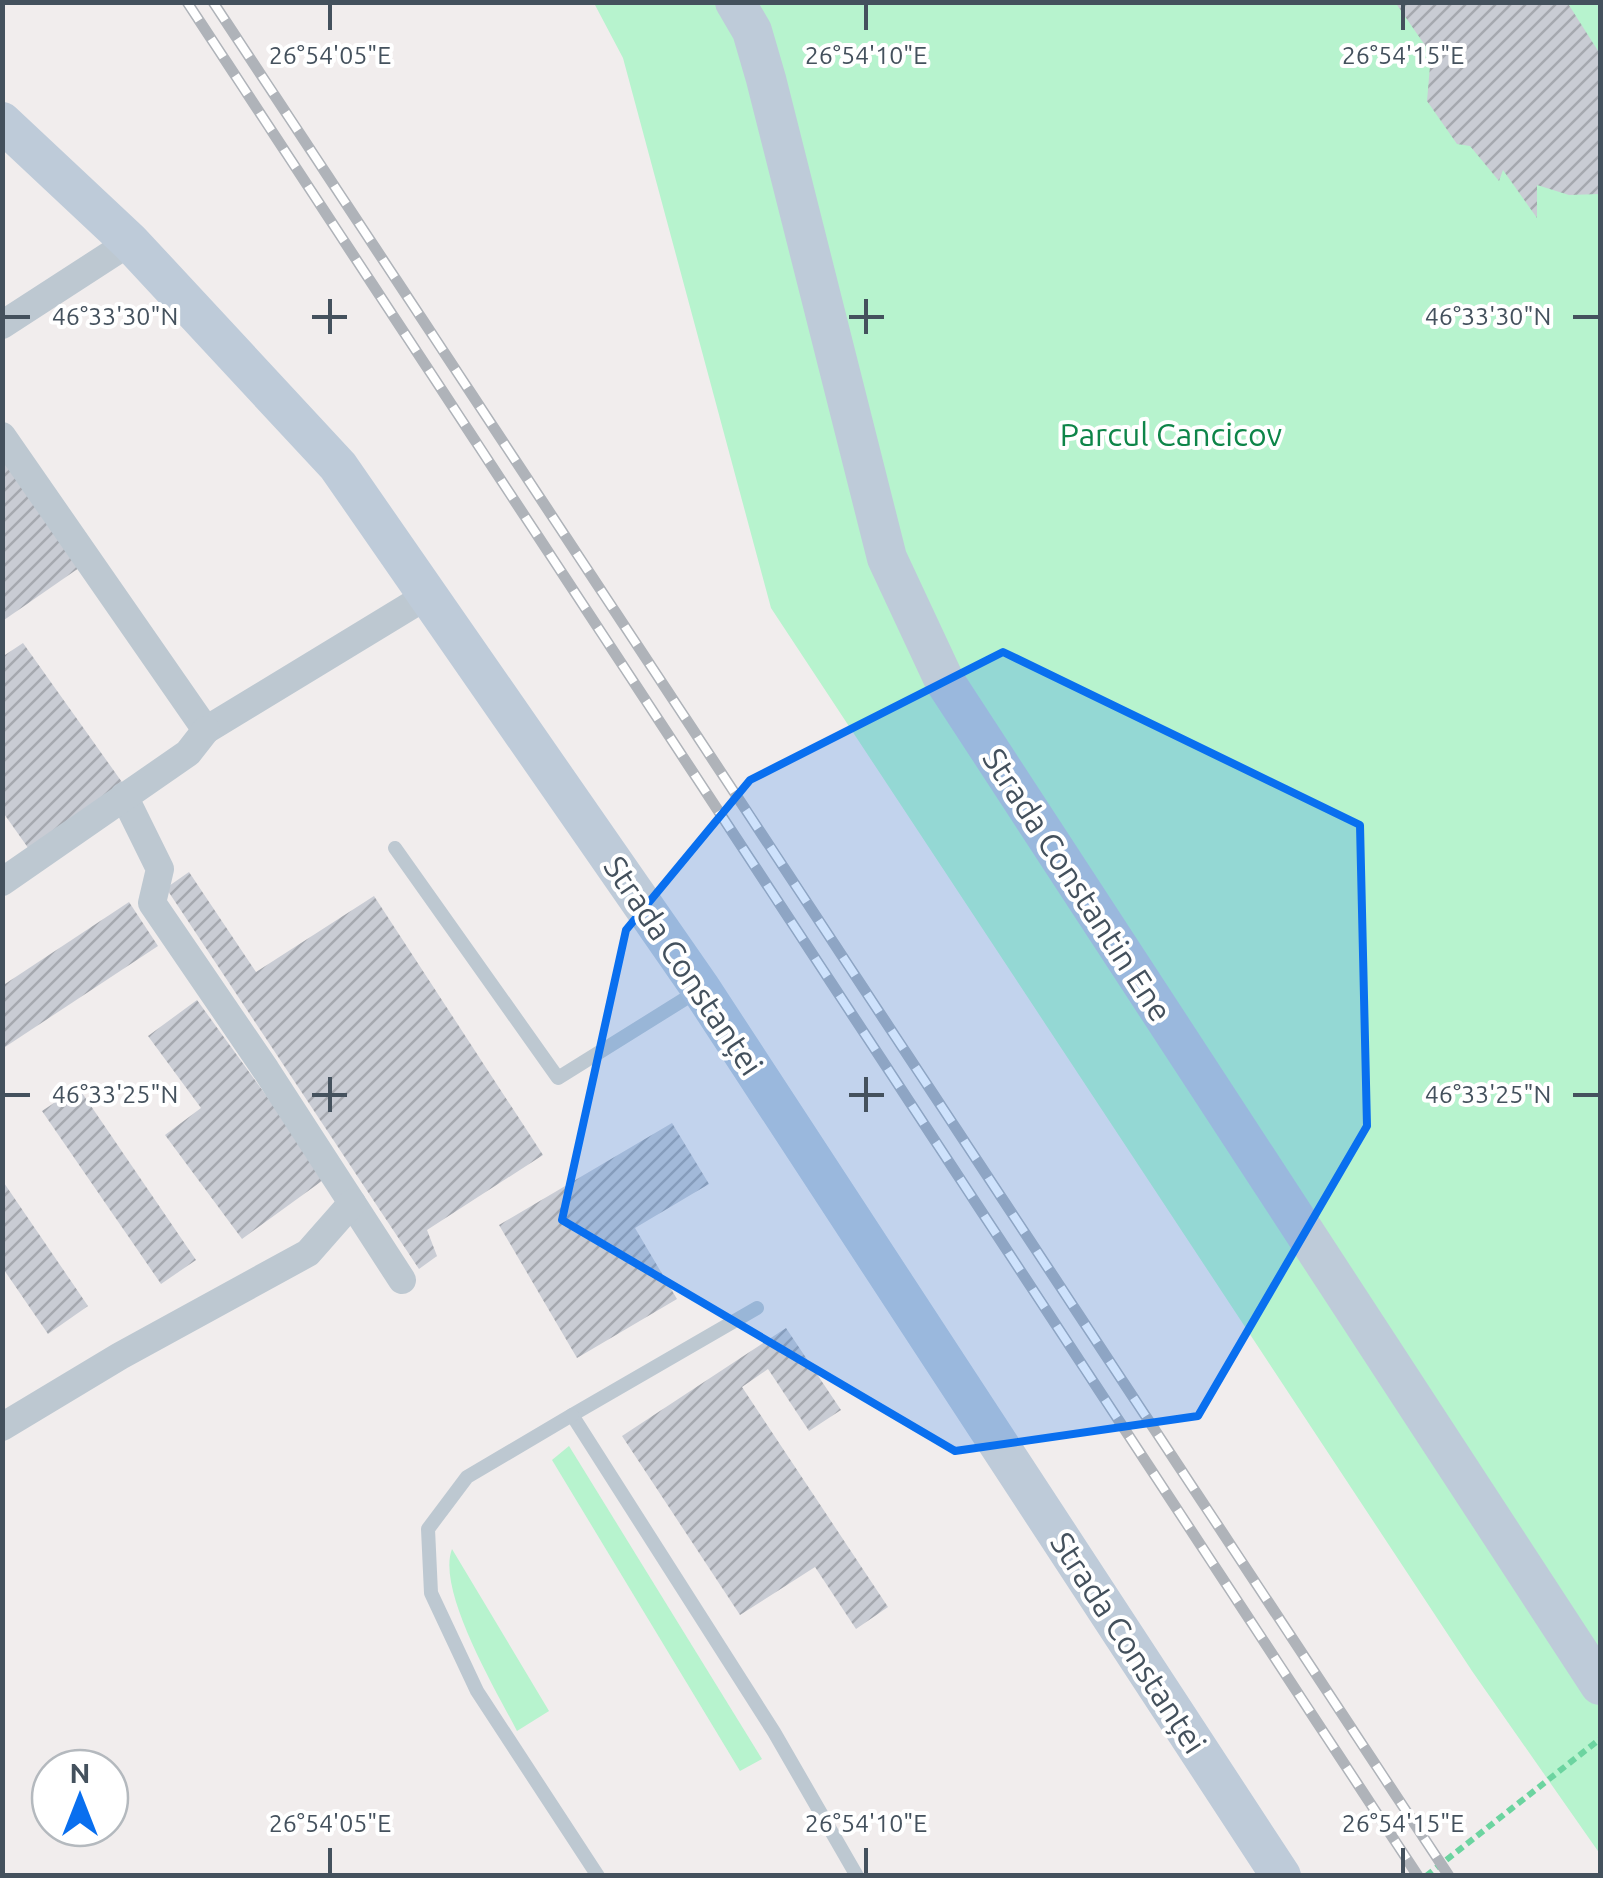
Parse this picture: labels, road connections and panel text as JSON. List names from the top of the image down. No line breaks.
{"streets":{"street":["Strada Constantin Ene","Strada Constanței"]},"parks":["Parcul Cancicov"],"north":"top","coordinates":["26°54'05\"E","26°54'10\"E","26°54'15\"E","46°33'30\"N","46°33'25\"N"]}
